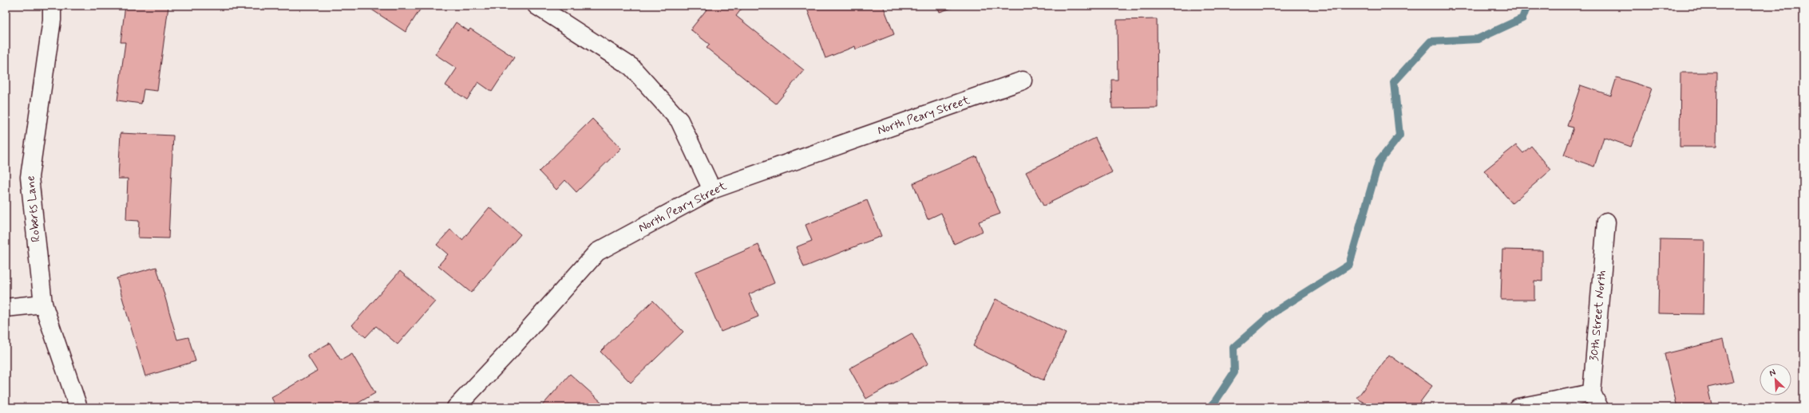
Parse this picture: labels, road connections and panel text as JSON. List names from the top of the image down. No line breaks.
{"streets":{"street":["North Peary Street","Roberts Lane","30th Street North"]},"north":"top left"}
